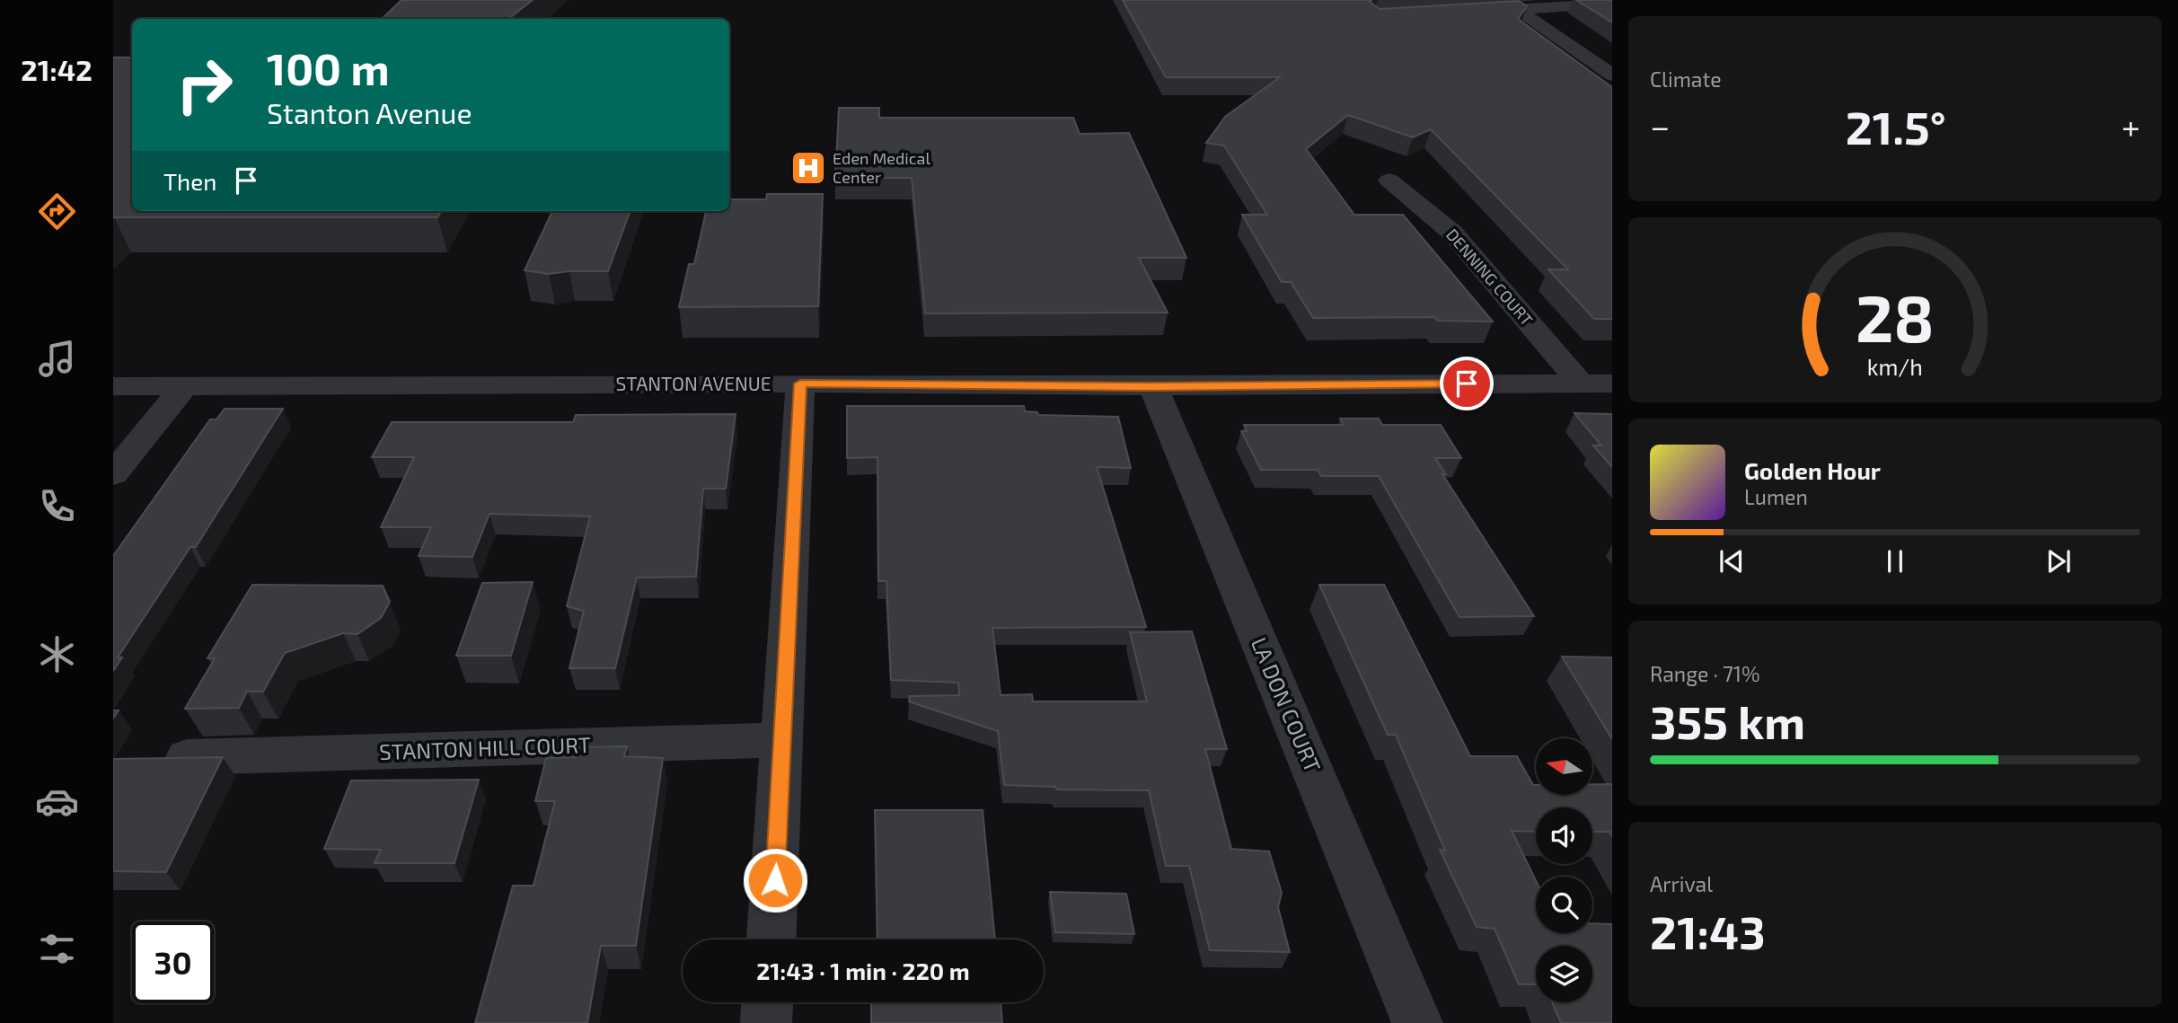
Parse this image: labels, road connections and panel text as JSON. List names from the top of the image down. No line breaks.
{"streets":{"street":["DENNING COURT","STANTON AVENUE","LA DON COURT","STANTON HILL COURT"]},"crossings":[["DENNING COURT","STANTON AVENUE"],["STANTON AVENUE","LA DON COURT"]],"places":{"hospital":["Eden Medical Center"]},"north":"left","page":{"tabs":"21:42","tile":["Climate",["Range · 71%","355 km"],["Arrival","21:43"]],"turn":["100 m","Stanton Avenue"],"heat":["−","21.5°","+"],"then":"Then","song":["Golden Hour","Lumen"],"limit":"30","trip":"21:43 · 1 min · 220 m","gauge":["28","km/h"]}}
